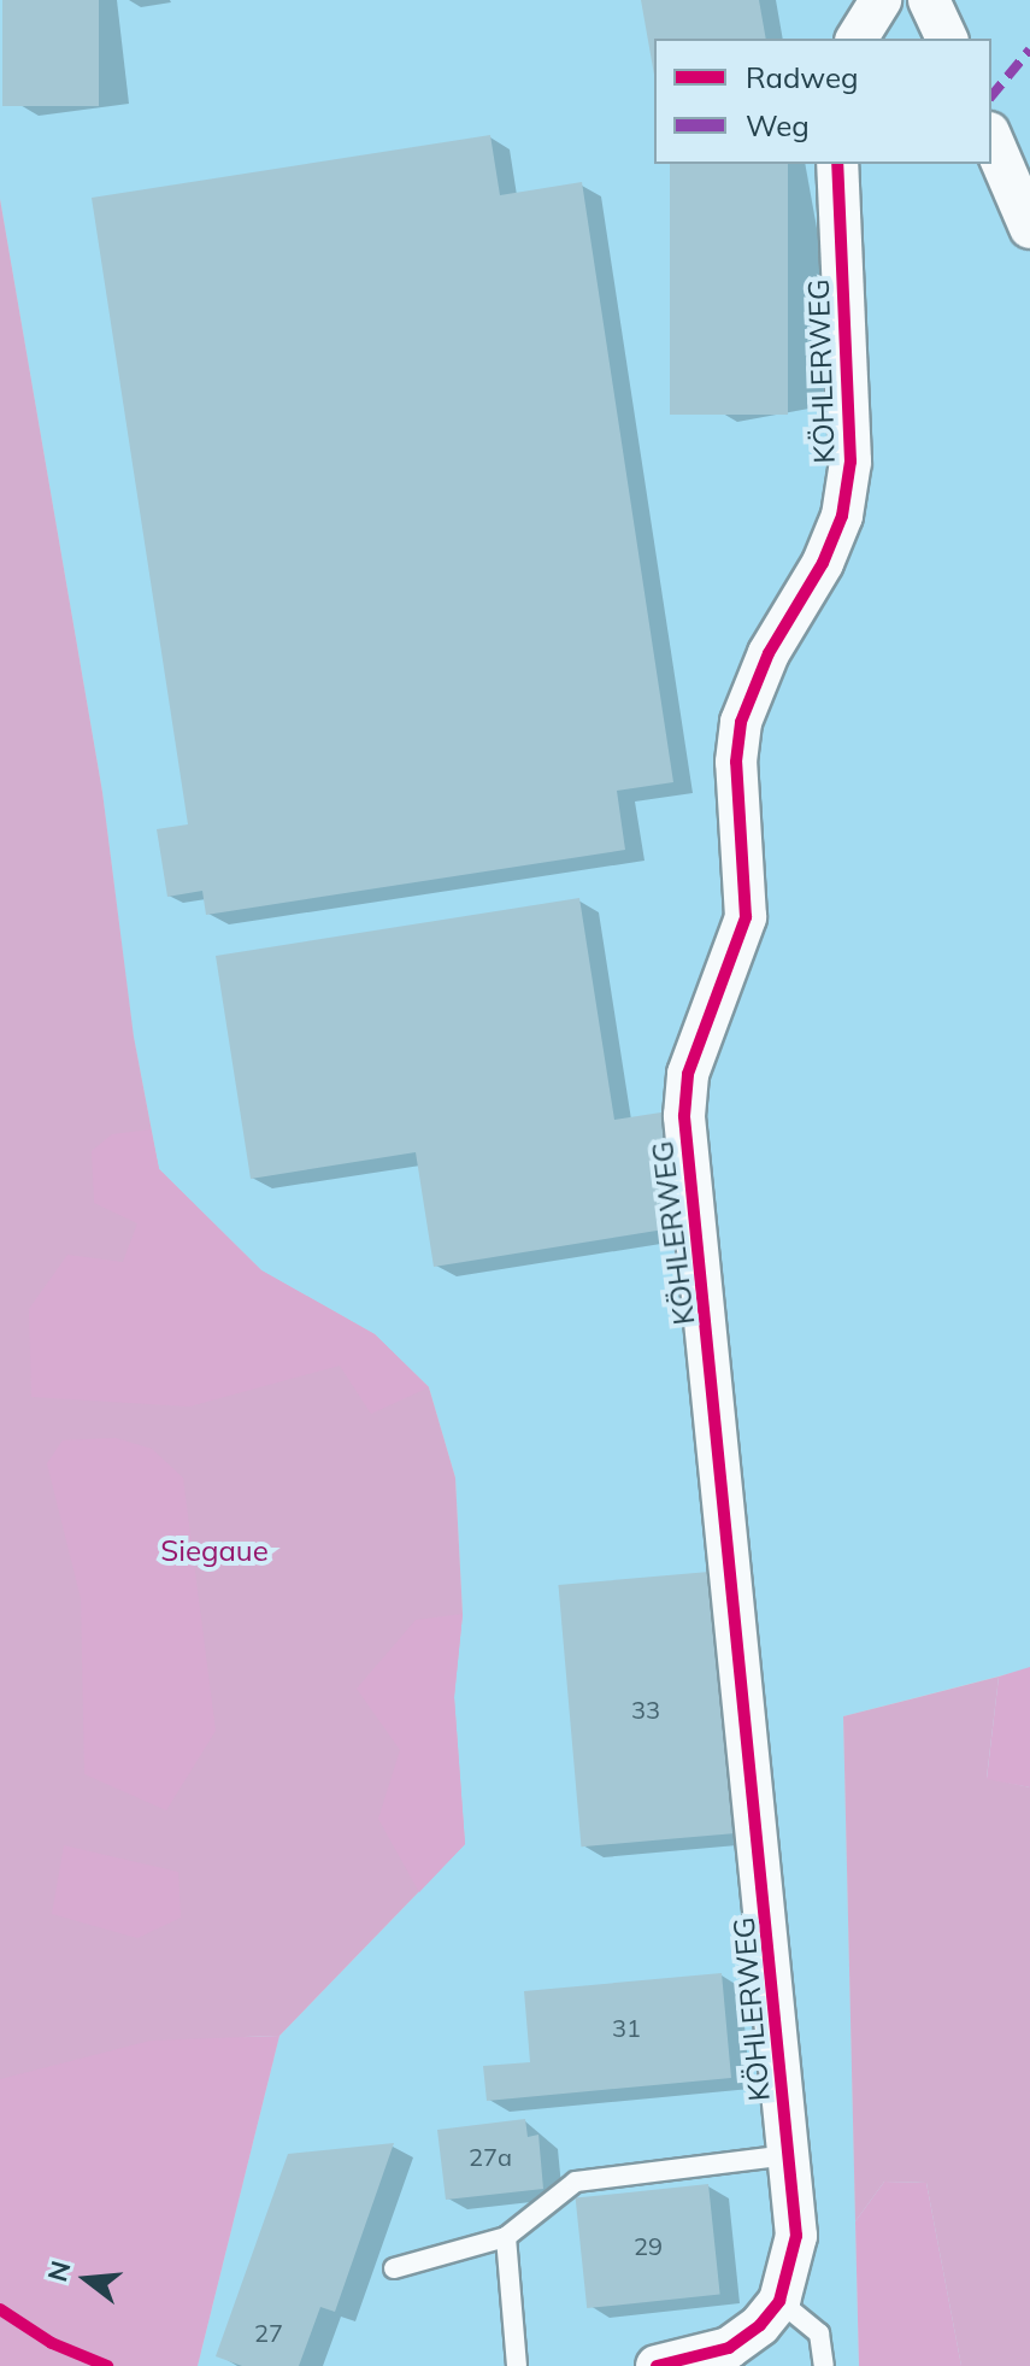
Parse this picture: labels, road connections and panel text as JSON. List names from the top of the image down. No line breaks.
{"streets":{"street":["KÖHLERWEG"]},"parks":["Siegaue"],"house_numbers":["33","31","27a","29","27"],"legend":["Radweg","Weg"],"north":"left"}
